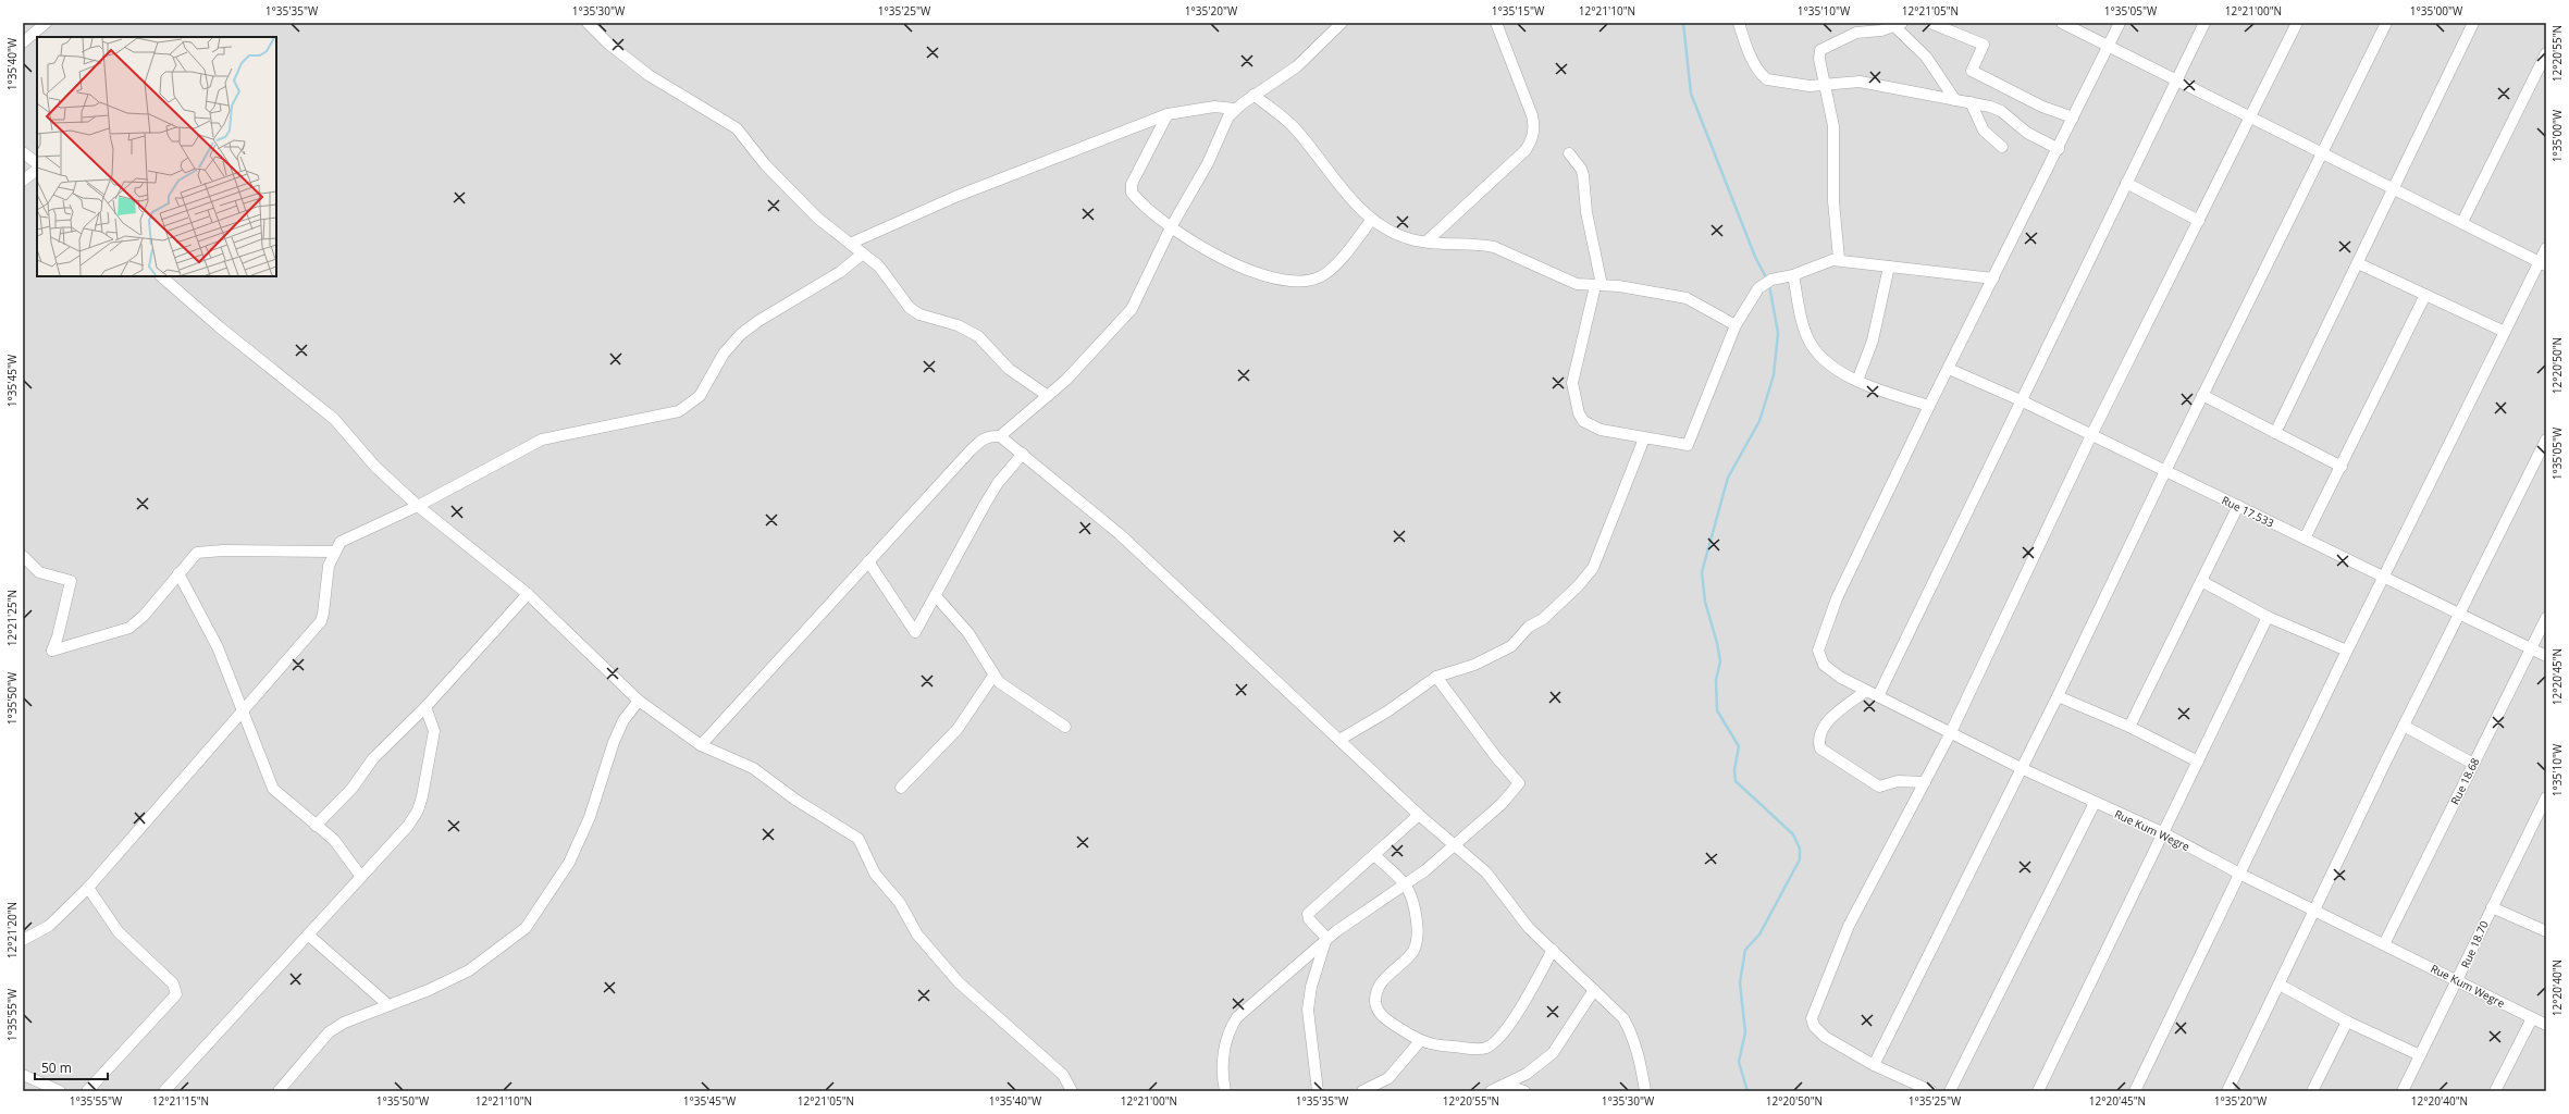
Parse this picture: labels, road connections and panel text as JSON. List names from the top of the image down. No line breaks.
{"streets":{"street":["Rue 17.533","Rue 18.68","Rue Kum Wegre","Rue 18.70"]},"crossings":[["Rue 17.533","Rue 18.68"],["Rue 17.533","Rue Kum Wegre"],["Rue 18.68","Rue Kum Wegre"],["Rue Kum Wegre","Rue 18.70"]],"scale_bar":"50 m","coordinates":["1°35'35\"W","1°35'30\"W","1°35'25\"W","1°35'20\"W","1°35'15\"W","12°21'10\"N","1°35'10\"W","12°21'05\"N","1°35'05\"W","12°21'00\"N","1°35'00\"W","12°20'55\"N","1°35'40\"W","12°20'50\"N","1°35'45\"W","12°21'25\"N","12°20'45\"N","1°35'50\"W","12°21'20\"N","12°20'40\"N","1°35'55\"W","12°21'15\"N"]}
